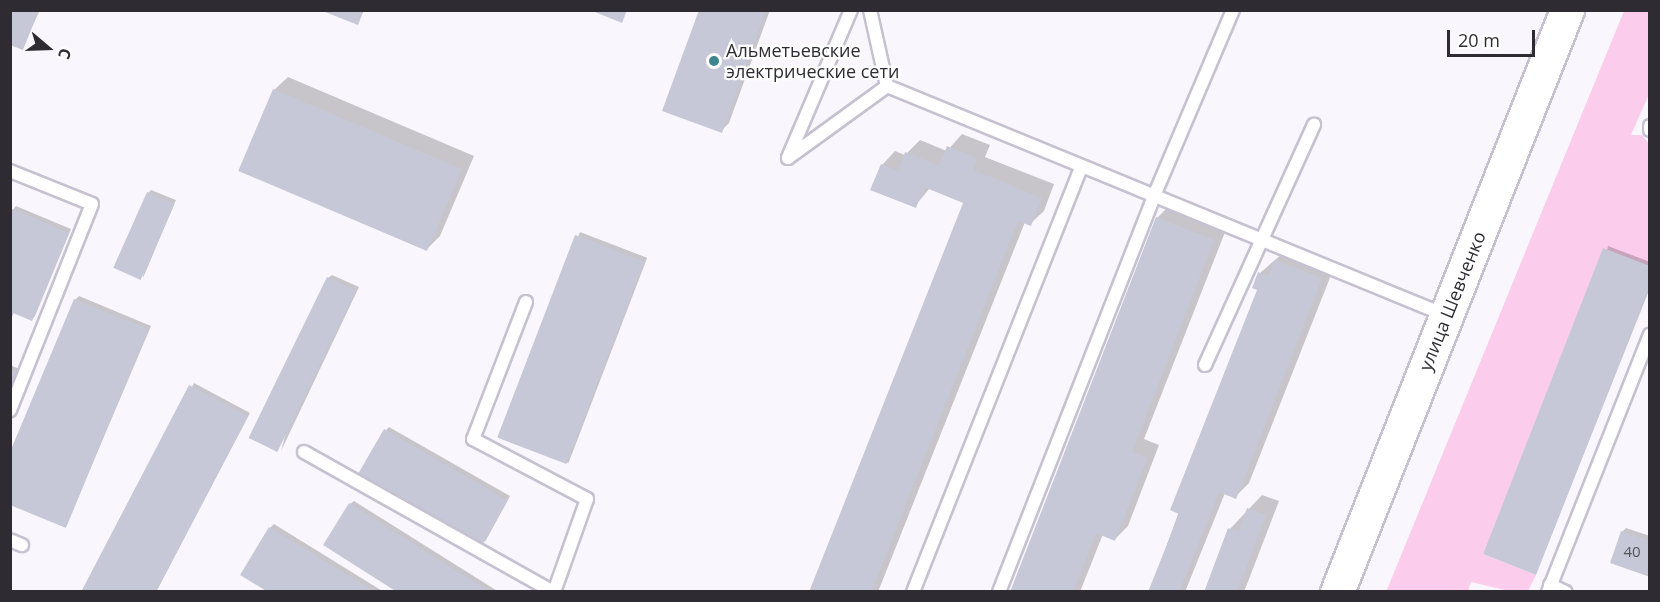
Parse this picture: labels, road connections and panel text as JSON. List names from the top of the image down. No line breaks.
{"streets":{"main road":["улица Шевченко"]},"places":["Альметьевские электрические сети"],"house_numbers":["40"],"scale_bar":"20 m","north":"right"}
